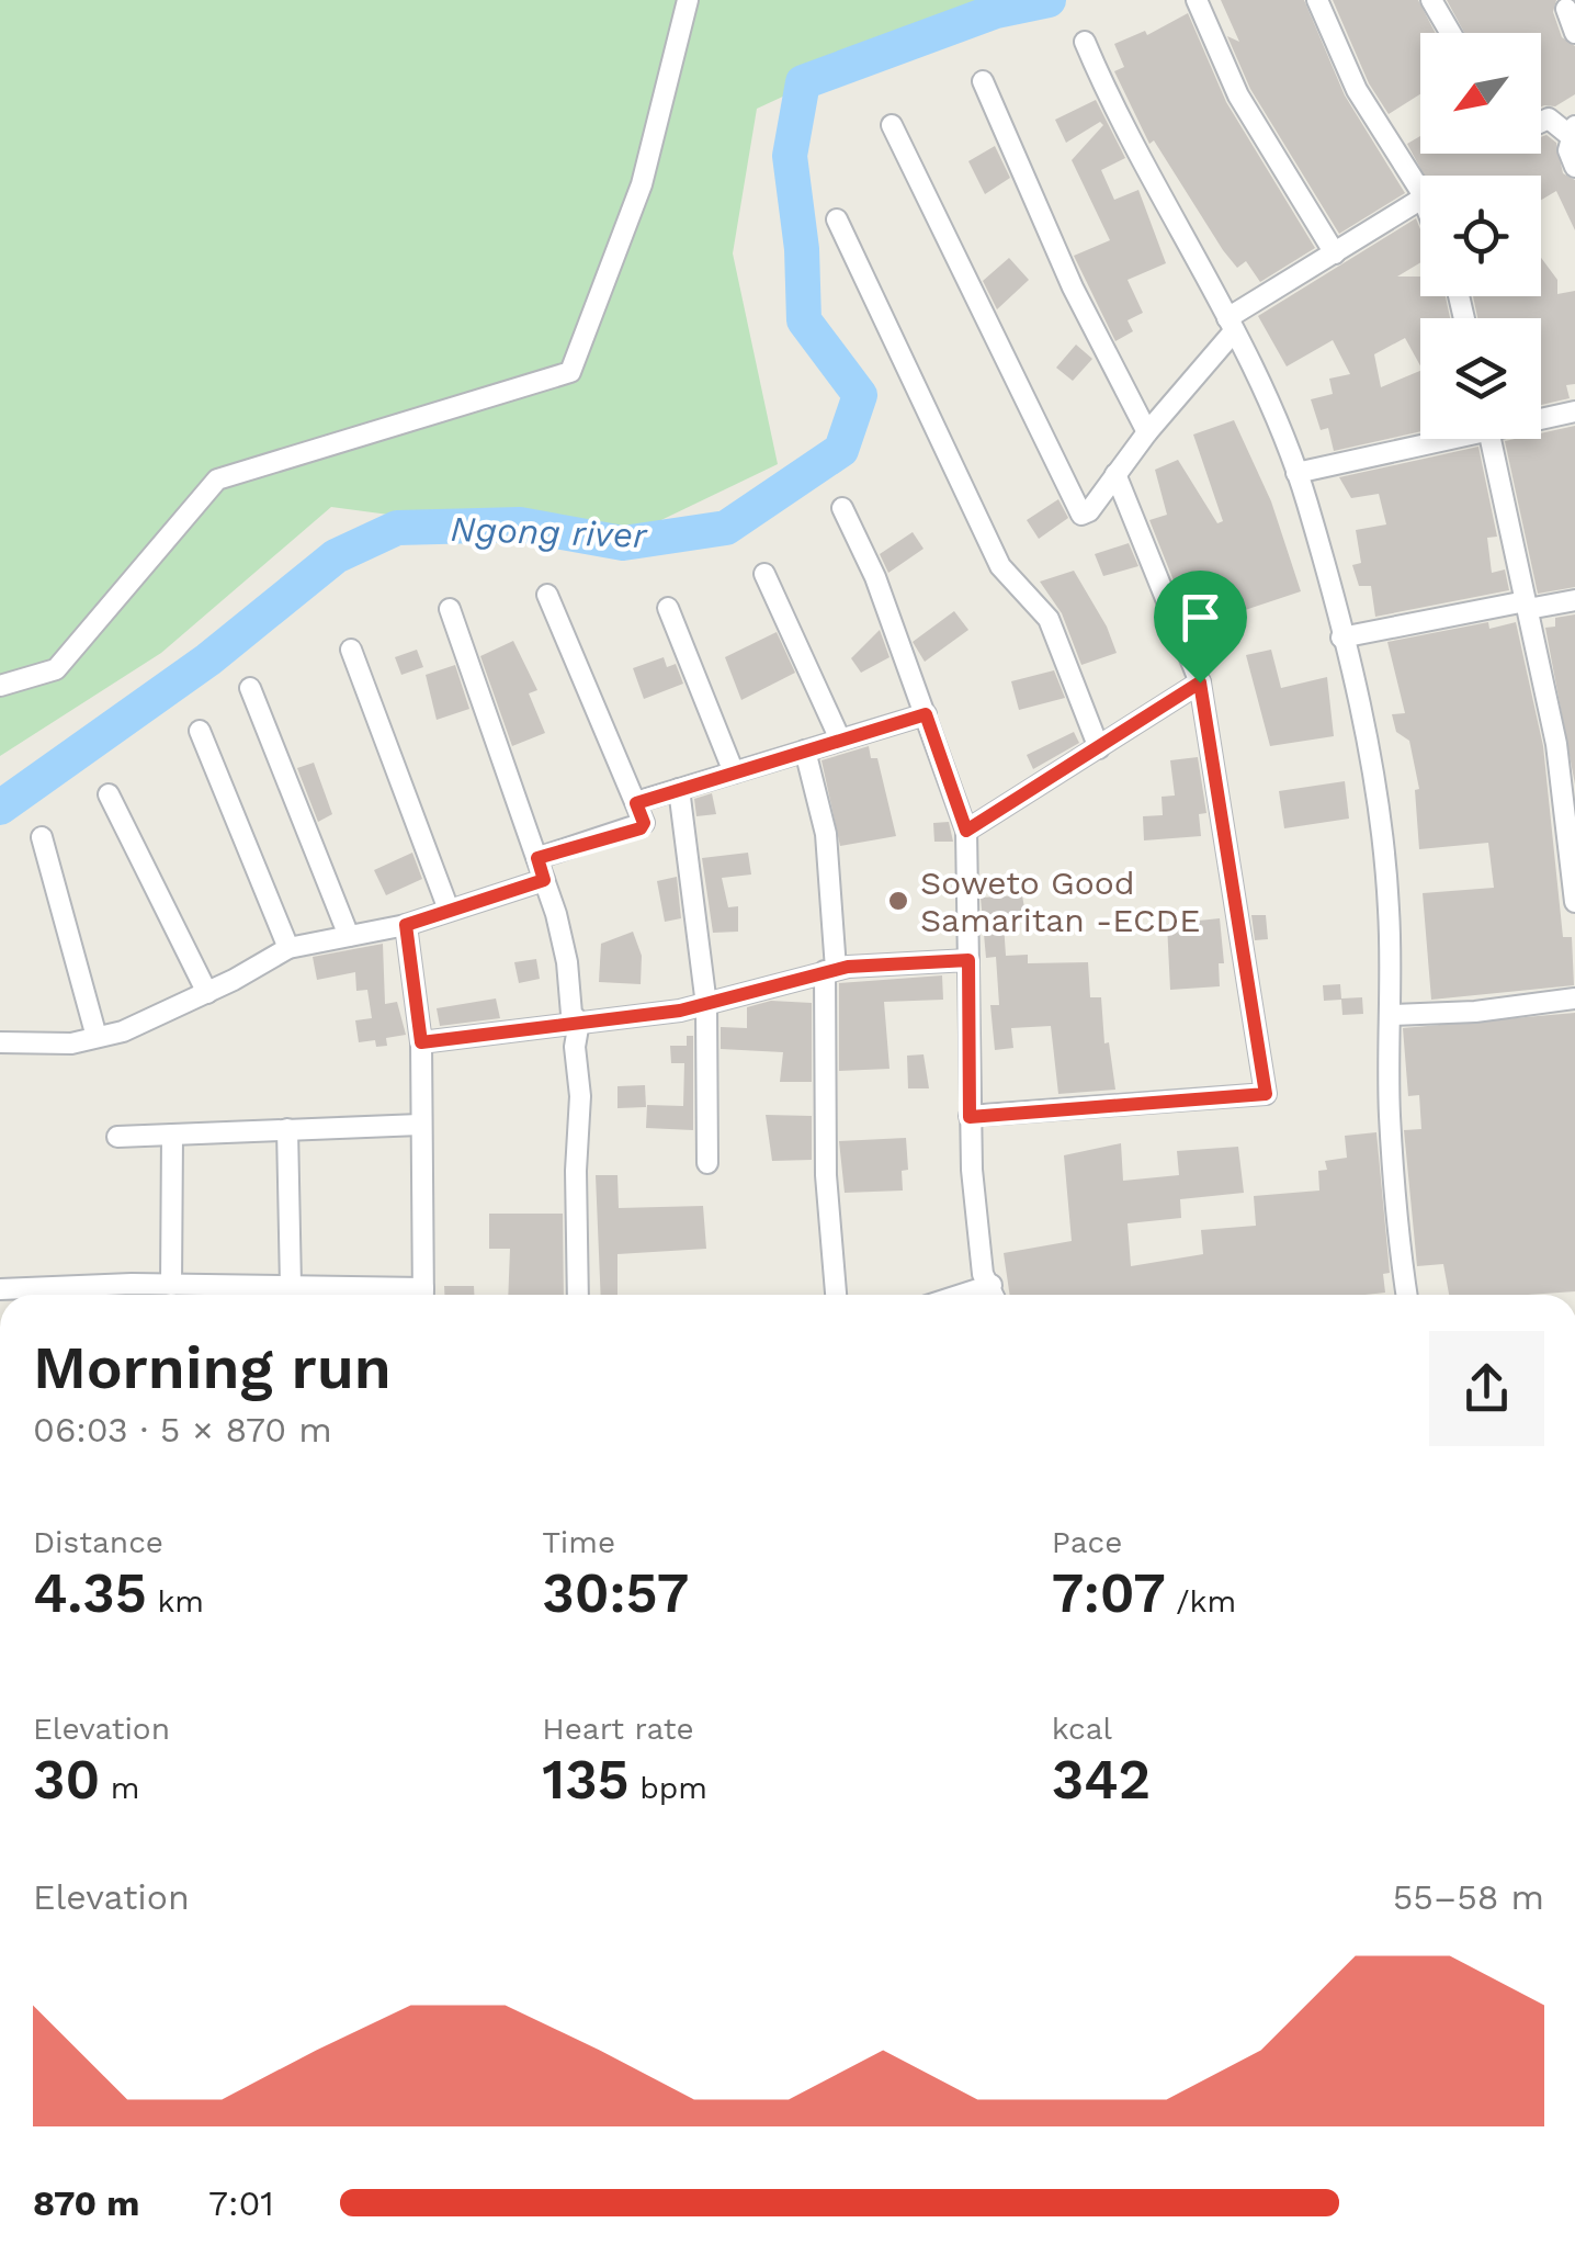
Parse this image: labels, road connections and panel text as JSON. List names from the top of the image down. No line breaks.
{"water":["Ngong river"],"places":["Soweto Good Samaritan -ECDE"],"north":"bottom left","page":{"heading":["Morning run","06:03 · 5 × 870 m"],"stats":[["Distance","4.35 km"],["Time","30:57"],["Pace","7:07 /km"],["Elevation","30 m"],["Heart rate","135 bpm"],["kcal","342"]],"chart":["Elevation","55–58 m"],"list":[{"name":"870 m","note":"7:01"}]}}
